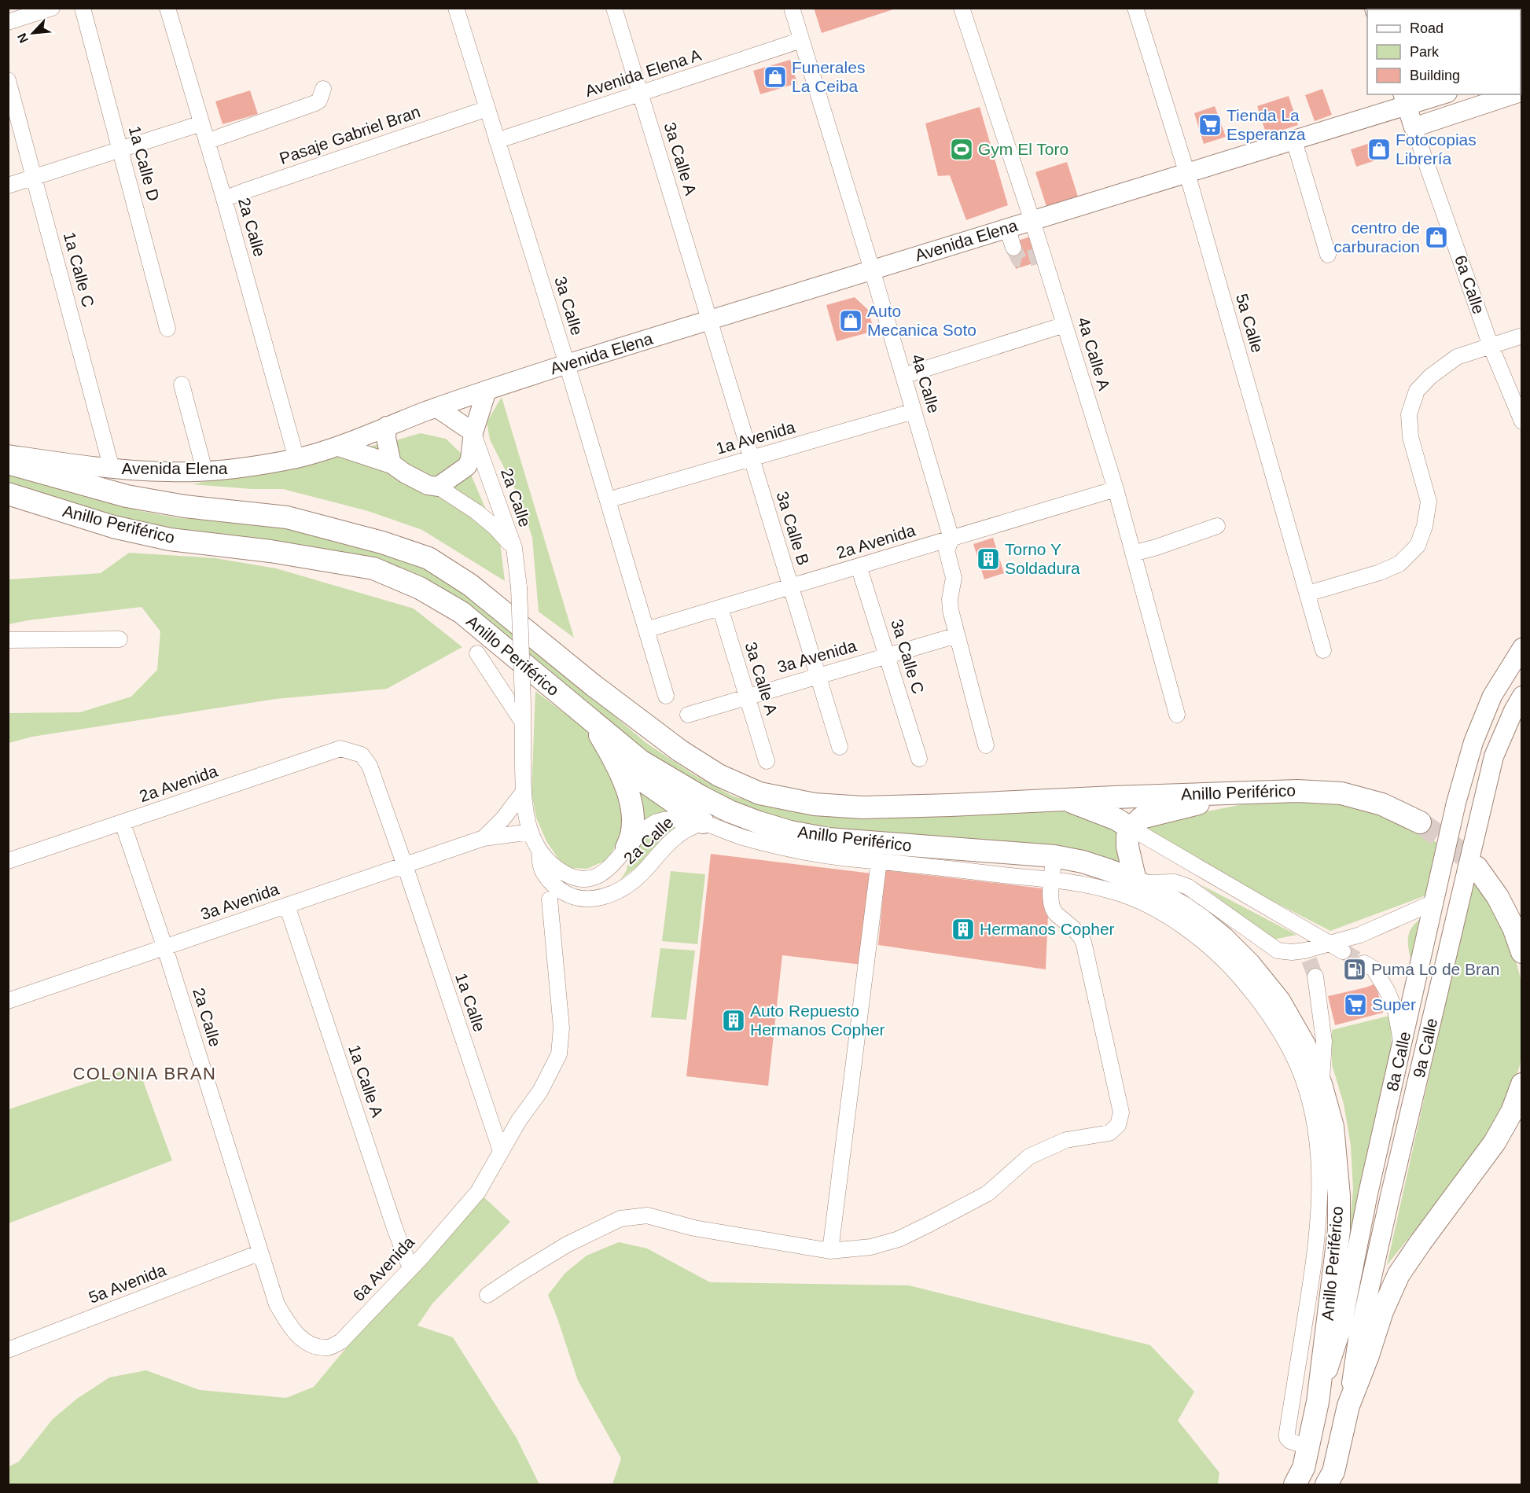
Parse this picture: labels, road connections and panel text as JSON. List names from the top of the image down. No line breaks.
{"streets":{"highway":["Anillo Periférico"],"main road":["Avenida Elena","6a Calle","9a Calle","8a Calle"],"street":["Avenida Elena A","Pasaje Gabriel Bran","3a Calle A","1a Calle D","2a Calle","1a Calle C","3a Calle","5a Calle","4a Calle A","4a Calle","1a Avenida","3a Calle B","2a Avenida","3a Avenida","3a Calle C","1a Calle","1a Calle A","6a Avenida","5a Avenida"]},"crossings":[["Avenida Elena A","3a Calle A"],["Avenida Elena A","3a Calle"],["Avenida Elena A","4a Calle"],["Pasaje Gabriel Bran","2a Calle"],["Pasaje Gabriel Bran","3a Calle"],["3a Calle A","Avenida Elena"],["3a Calle A","3a Calle B"],["3a Calle A","2a Avenida"],["3a Calle A","3a Avenida"],["2a Calle","Avenida Elena"],["2a Calle","Anillo Periférico"],["2a Calle","2a Avenida"],["2a Calle","3a Avenida"],["2a Calle","6a Avenida"],["2a Calle","5a Avenida"],["Avenida Elena","1a Calle C"],["Avenida Elena","6a Calle"],["Avenida Elena","3a Calle"],["Avenida Elena","5a Calle"],["Avenida Elena","4a Calle A"],["Avenida Elena","4a Calle"],["Avenida Elena","3a Calle B"],["3a Calle","1a Avenida"],["3a Calle","2a Avenida"],["4a Calle A","2a Avenida"],["4a Calle","1a Avenida"],["4a Calle","2a Avenida"],["4a Calle","3a Avenida"],["1a Avenida","3a Calle B"],["Anillo Periférico","8a Calle"],["3a Calle B","2a Avenida"],["3a Calle B","3a Avenida"],["2a Avenida","3a Calle C"],["2a Avenida","1a Calle"],["3a Avenida","3a Calle C"],["3a Avenida","1a Calle"],["3a Avenida","1a Calle A"],["1a Calle","6a Avenida"],["1a Calle A","6a Avenida"]],"districts":["COLONIA BRAN"],"places":{"shop":["Funerales La Ceiba","Fotocopias Librería","centro de carburacion","Auto Mecanica Soto"],"supermarket":["Tienda La Esperanza","Super"],"sports":["Gym El Toro"],"building":["Torno Y Soldadura","Hermanos Copher","Auto Repuesto Hermanos Copher"],"fuel station":["Puma Lo de Bran"]},"legend":["Road","Park","Building"],"north":"bottom left"}
